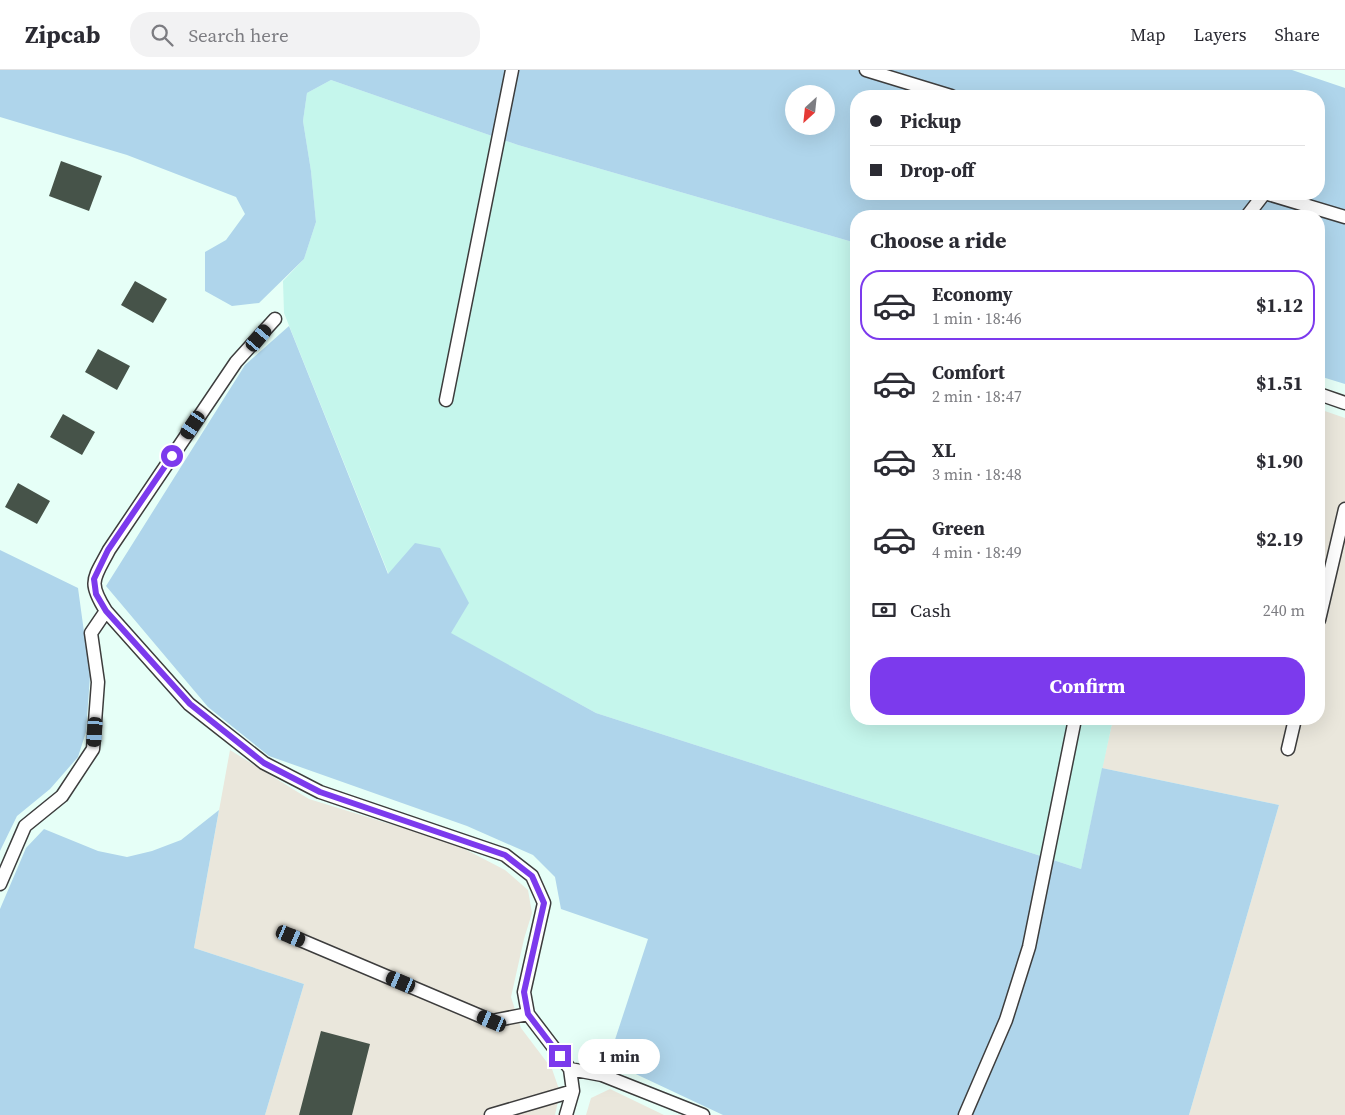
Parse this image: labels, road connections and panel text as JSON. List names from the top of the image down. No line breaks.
{"north":"bottom left","page":{"header":"Zipcab","search":"Search here","nav":["Map","Layers","Share"],"banner":["Pickup","Drop-off"],"heading":"Choose a ride","list":[{"name":"Economy","note":"1 min · 18:46","value":"$1.12"},{"name":"Comfort","note":"2 min · 18:47","value":"$1.51"},{"name":"XL","note":"3 min · 18:48","value":"$1.90"},{"name":"Green","note":"4 min · 18:49","value":"$2.19"}],"pay":["Cash","240 m"],"buttons":"Confirm","bubble":"1 min"}}
